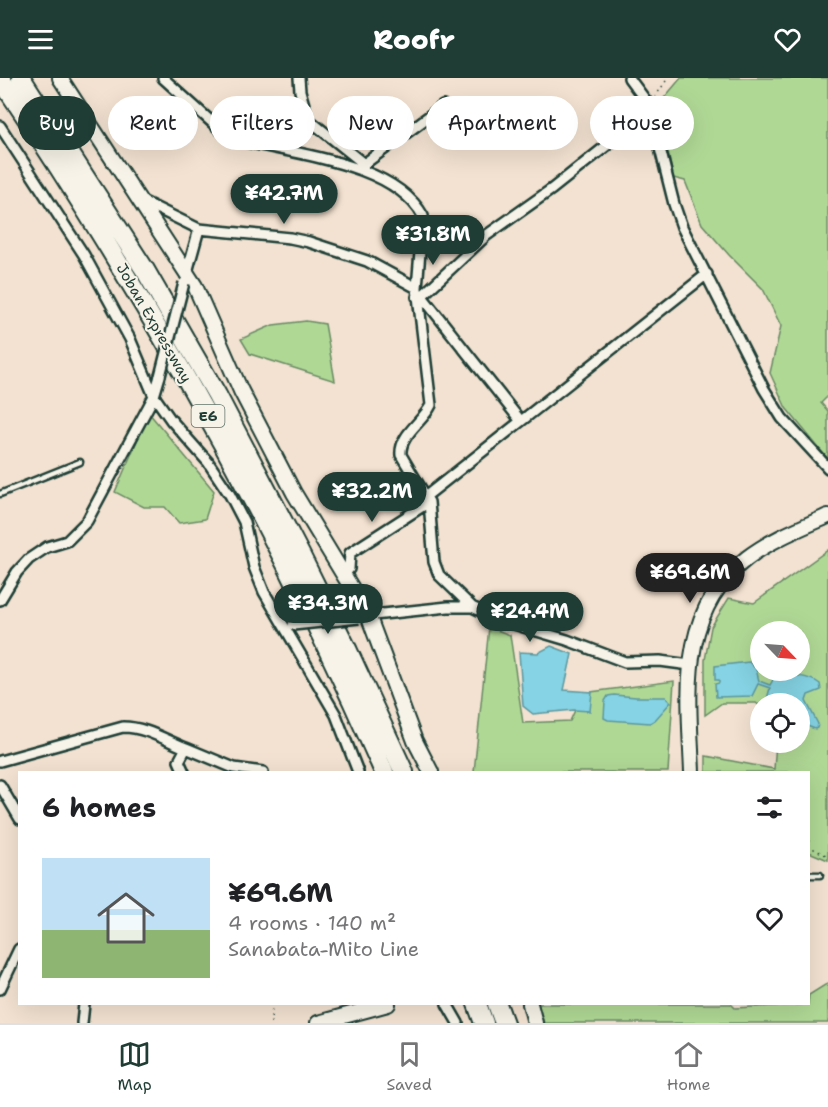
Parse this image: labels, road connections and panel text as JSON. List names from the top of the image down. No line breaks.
{"streets":{"highway":["Joban Expressway","E6"]},"north":"bottom right","page":{"header":"Roofr","chip":["Buy","Rent","Filters","New","Apartment","House"],"price":["¥42.7M","¥31.8M","¥32.2M","¥69.6M","¥34.3M","¥24.4M"],"heading":"6 homes","list":[{"name":"¥69.6M","note":"4 rooms · 140 m² · Sanabata-Mito Line"}],"tabs":["Map","Saved","Home"]}}
